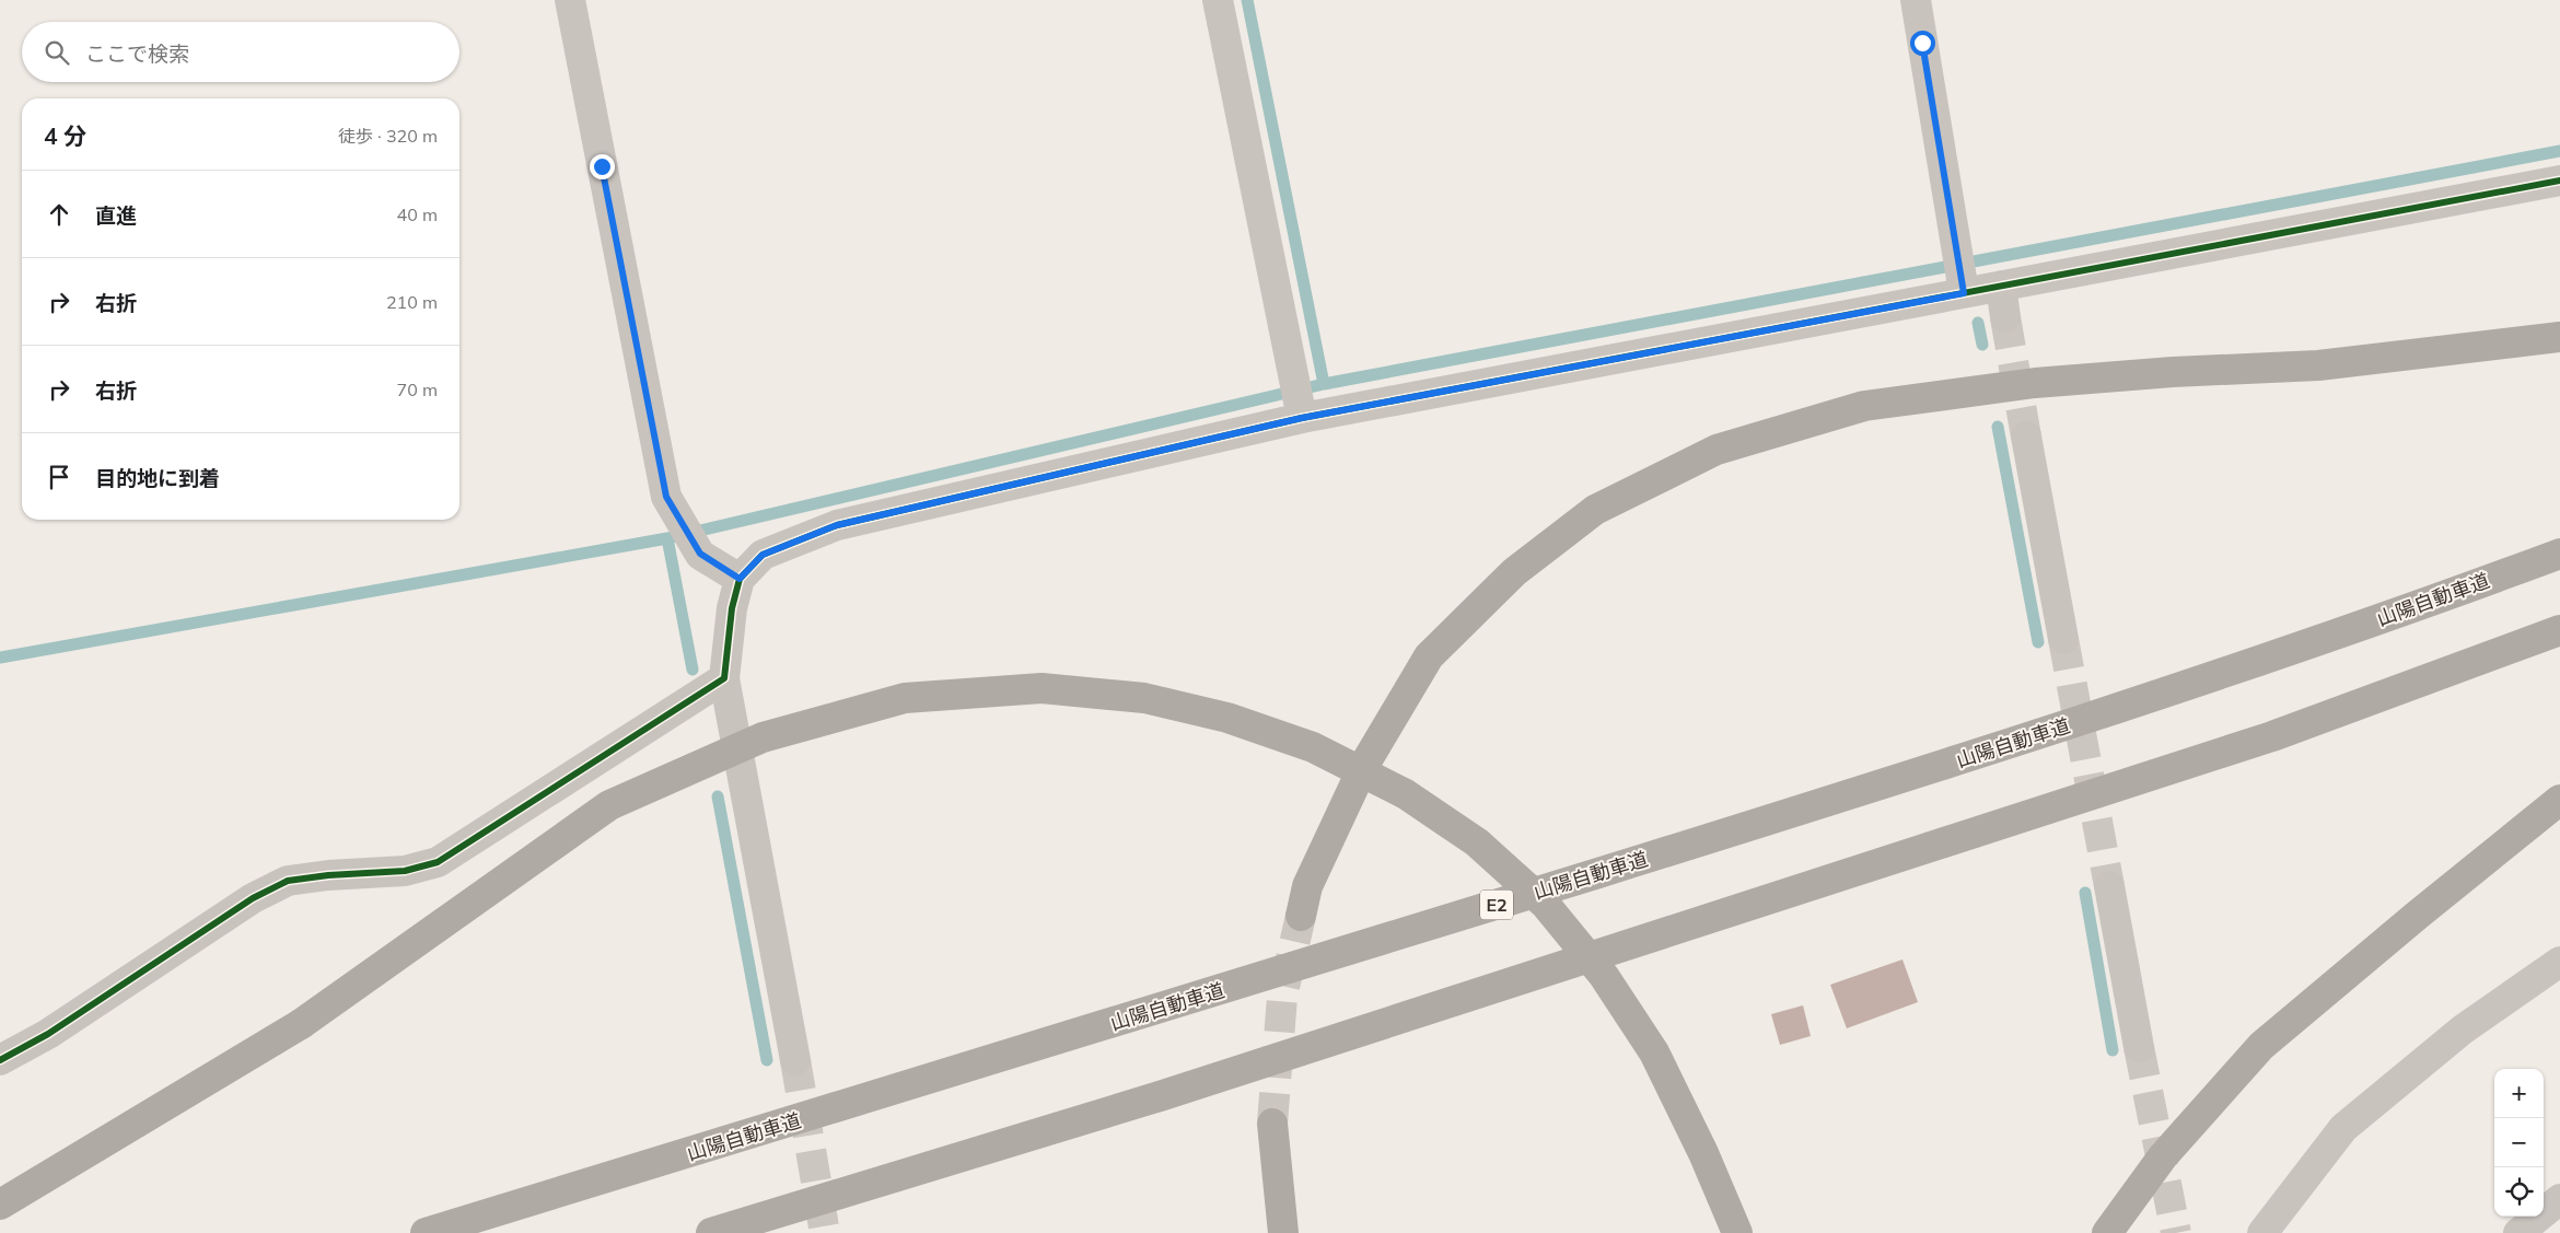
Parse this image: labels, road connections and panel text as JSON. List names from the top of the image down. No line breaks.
{"streets":{"highway":["山陽自動車道","E2"]},"page":{"search":"ここで検索","heading":["4 分","徒歩 · 320 m"],"list":[["直進","40 m"],["右折","210 m"],["右折","70 m"],"目的地に到着"],"map_buttons":["+","−"]}}
